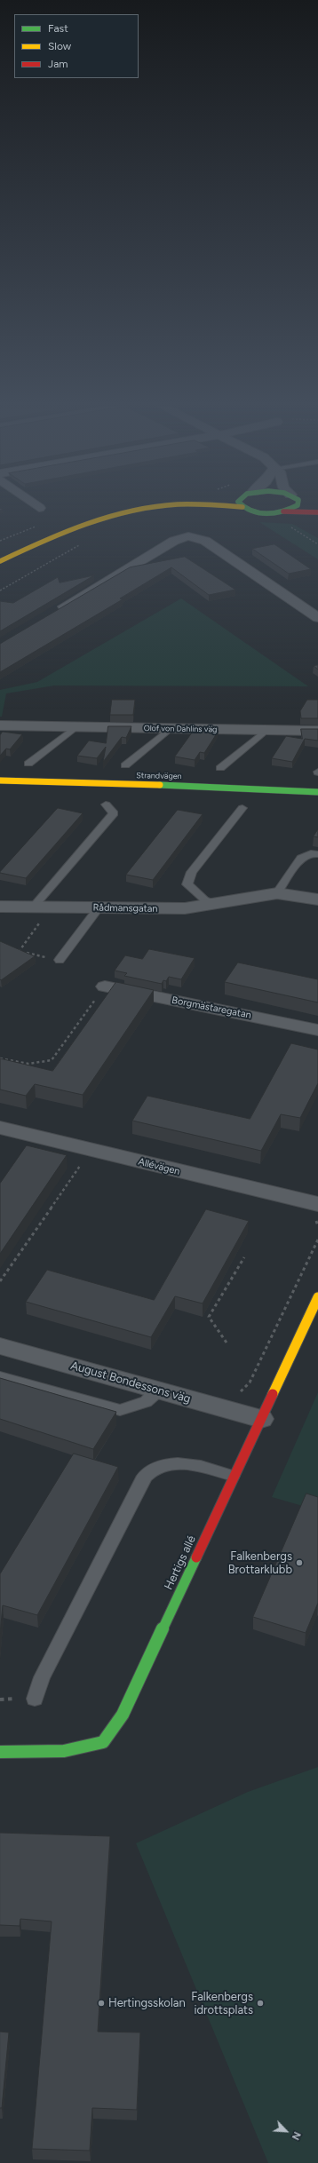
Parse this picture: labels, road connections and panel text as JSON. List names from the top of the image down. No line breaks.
{"streets":{"street":["Olof von Dahlins väg","Strandvägen","Rådmansgatan","Borgmästaregatan","Allévägen","August Bondessons väg","Hertigs allé"]},"crossings":[["August Bondessons väg","Hertigs allé"]],"places":["Falkenbergs Brottarklubb","Hertingsskolan","Falkenbergs idrottsplats"],"legend":["Fast","Slow","Jam"],"north":"bottom right"}
